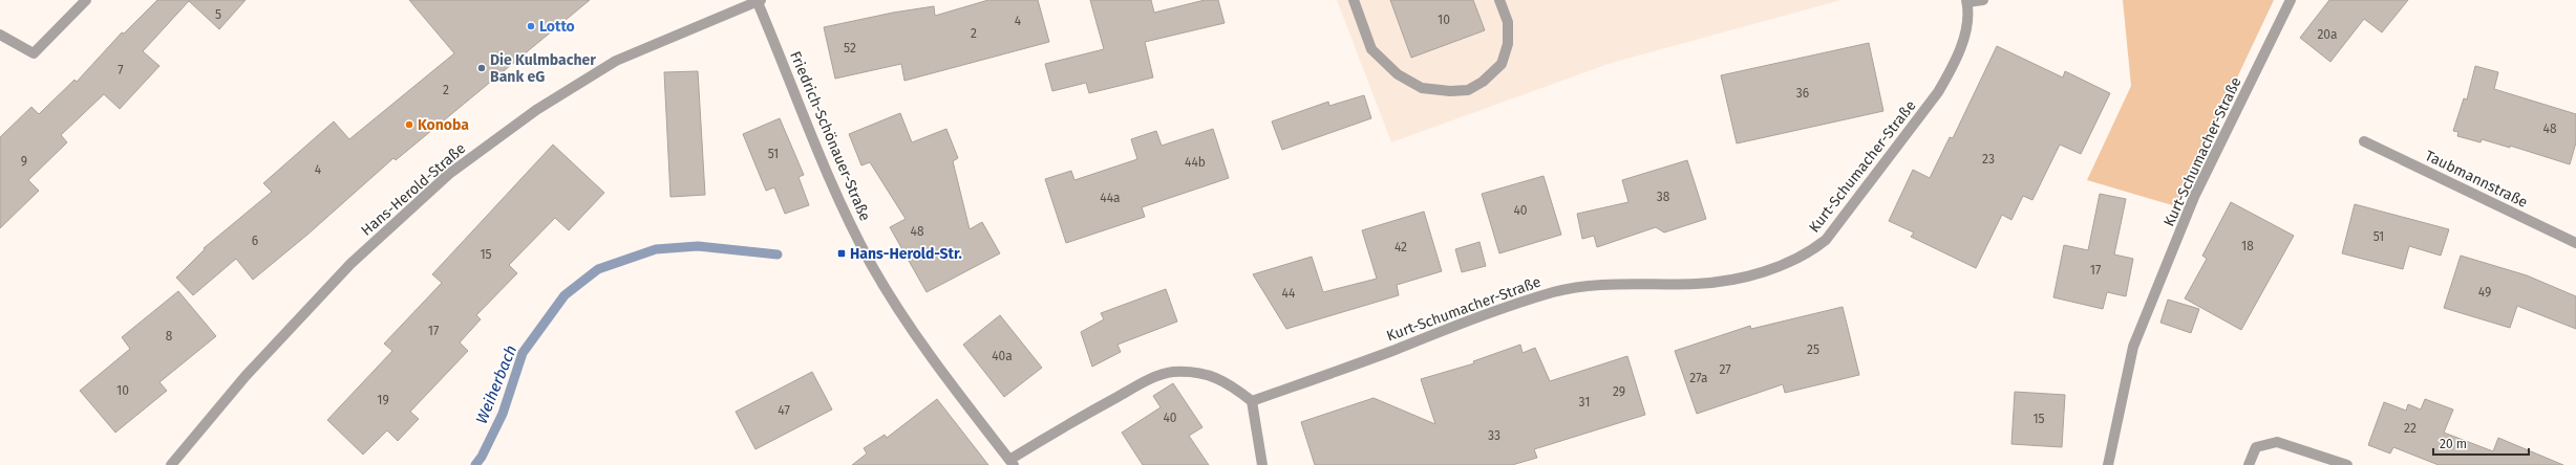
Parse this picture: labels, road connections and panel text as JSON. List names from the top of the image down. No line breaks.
{"streets":{"street":["Friedrich-Schönauer-Straße","Kurt-Schumacher-Straße","Taubmannstraße","Hans-Herold-Straße"]},"crossings":[["Friedrich-Schönauer-Straße","Hans-Herold-Straße"]],"water":["Weiherbach"],"places":{"other":["Lotto","Die Kulmbacher Bank eG","Konoba"],"transit":["Hans-Herold-Str."]},"house_numbers":["5","10","4","2","20a","52","7","2","36","48","51","23","9","44b","4","38","44a","40","48","51","6","18","42","15","17","49","44","17","8","25","40a","27","27a","10","29","19","31","47","40","15","22","33"],"scale_bar":"20 m"}
